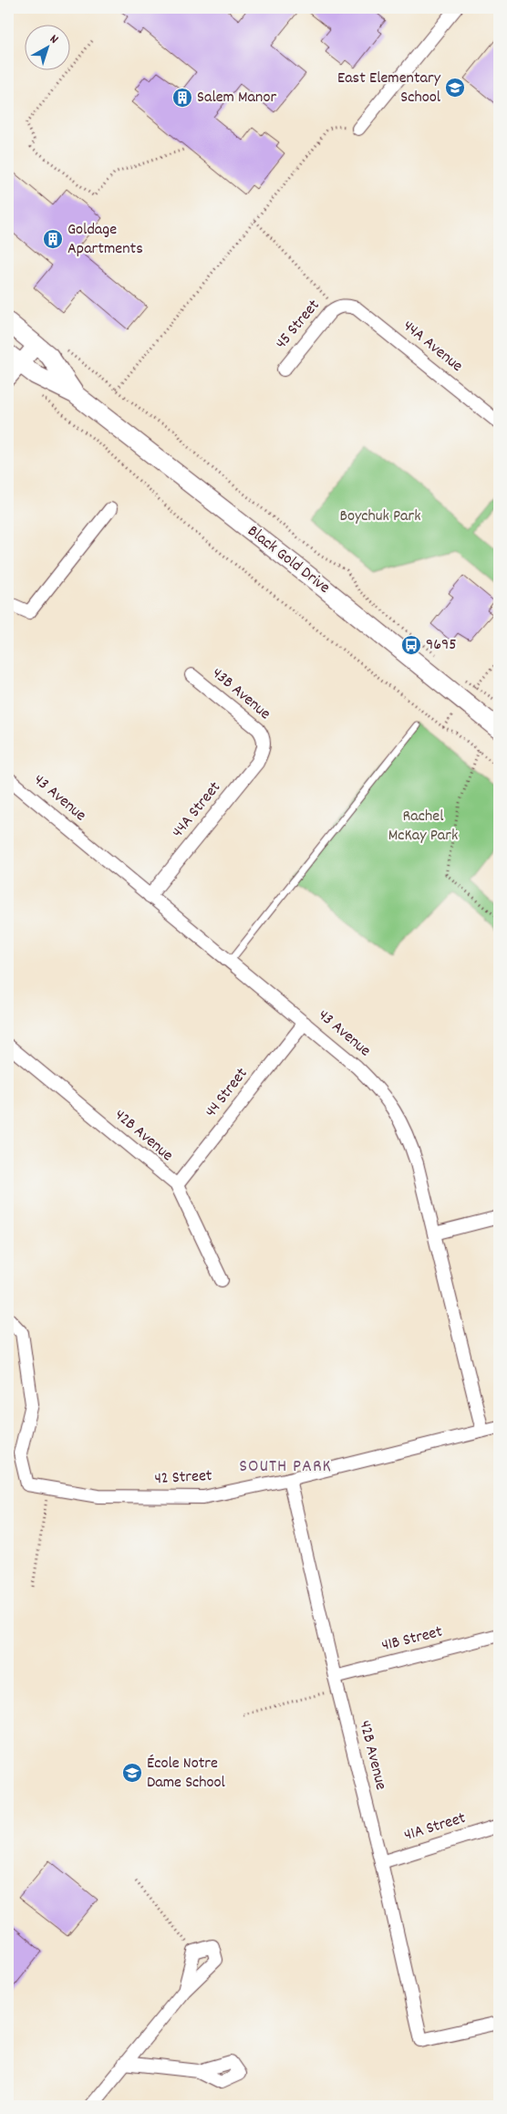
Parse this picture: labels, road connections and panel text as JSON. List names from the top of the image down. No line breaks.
{"streets":{"main road":["Black Gold Drive"],"street":["45 Street","44A Avenue","43B Avenue","43 Avenue","44A Street","44 Street","42B Avenue","42 Street","41B Street","41A Street"]},"crossings":[["45 Street","44A Avenue"],["43B Avenue","44A Street"],["43 Avenue","44A Street"],["43 Avenue","44 Street"],["43 Avenue","42 Street"],["44 Street","42B Avenue"],["42B Avenue","42 Street"],["42B Avenue","41B Street"],["42B Avenue","41A Street"]],"districts":["SOUTH PARK"],"parks":["Boychuk Park","Rachel McKay Park"],"places":{"school or university":["East Elementary School","École Notre Dame School"],"building":["Salem Manor","Goldage Apartments"],"bus stop":["9695"]},"north":"top right"}
